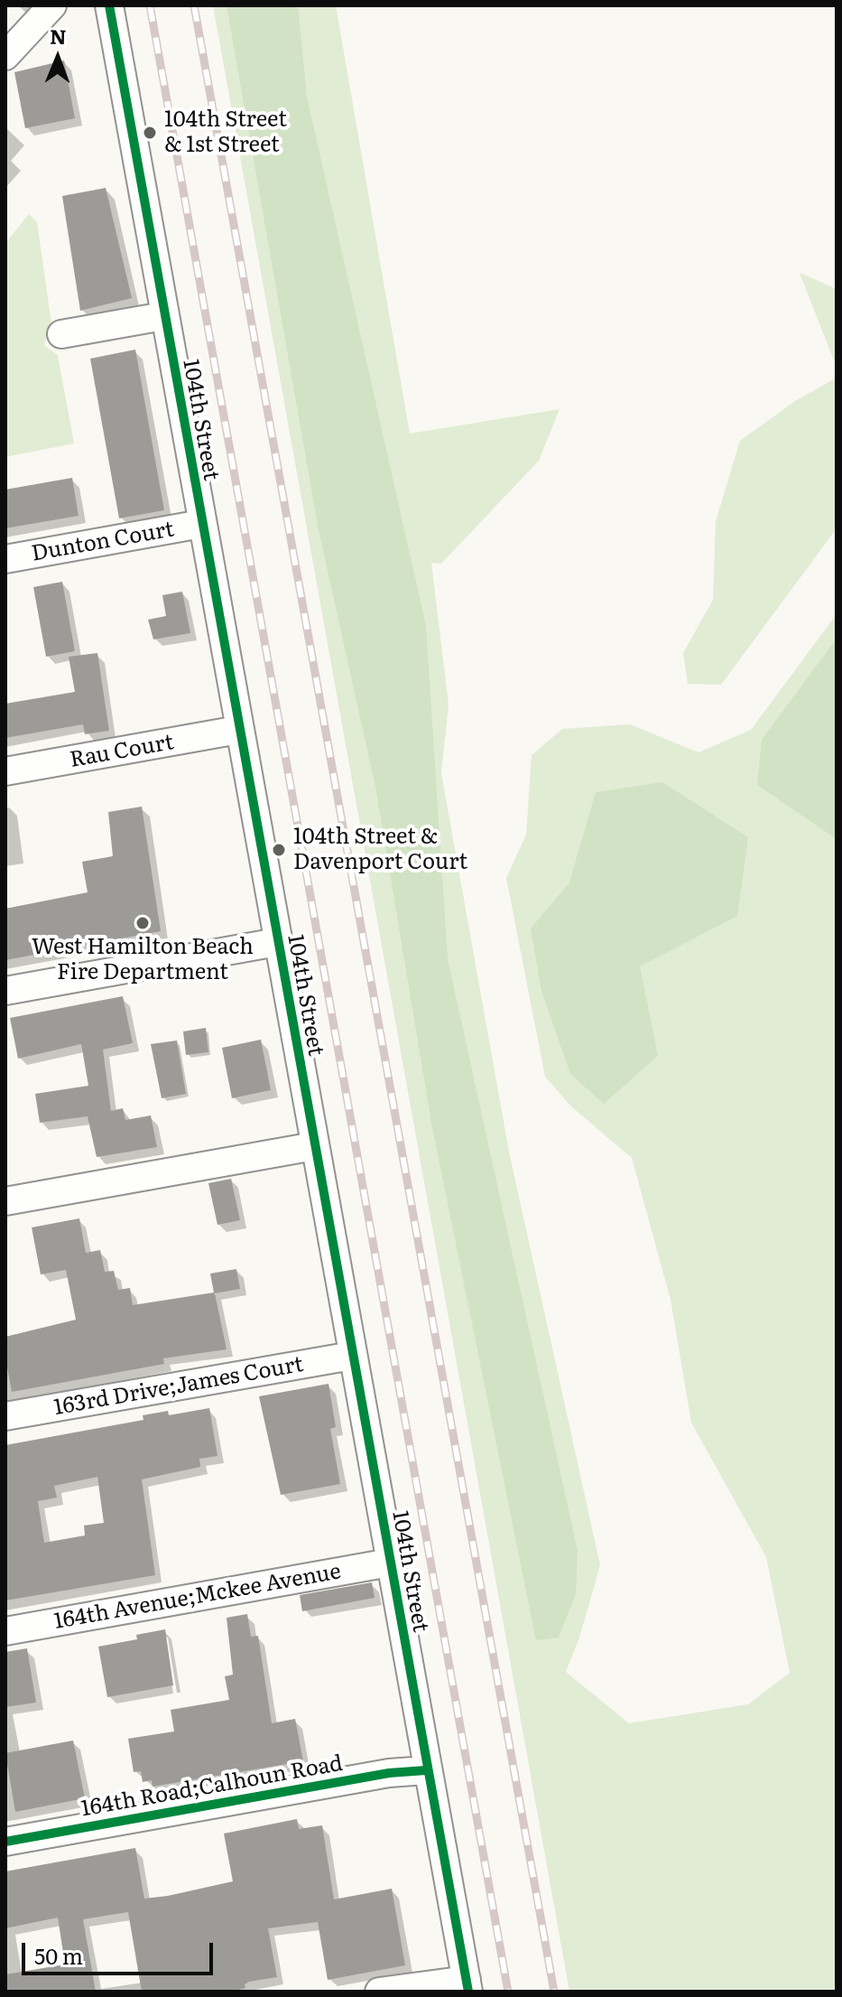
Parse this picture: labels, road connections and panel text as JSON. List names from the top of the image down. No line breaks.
{"streets":{"street":["104th Street","Dunton Court","Rau Court","163rd Drive;James Court","164th Avenue;Mckee Avenue","164th Road;Calhoun Road"]},"crossings":[["104th Street","Dunton Court"],["104th Street","Rau Court"],["104th Street","163rd Drive;James Court"],["104th Street","164th Avenue;Mckee Avenue"],["104th Street","164th Road;Calhoun Road"]],"places":["104th Street & 1st Street","104th Street & Davenport Court","West Hamilton Beach Fire Department"],"scale_bar":"50 m","north":"top"}
